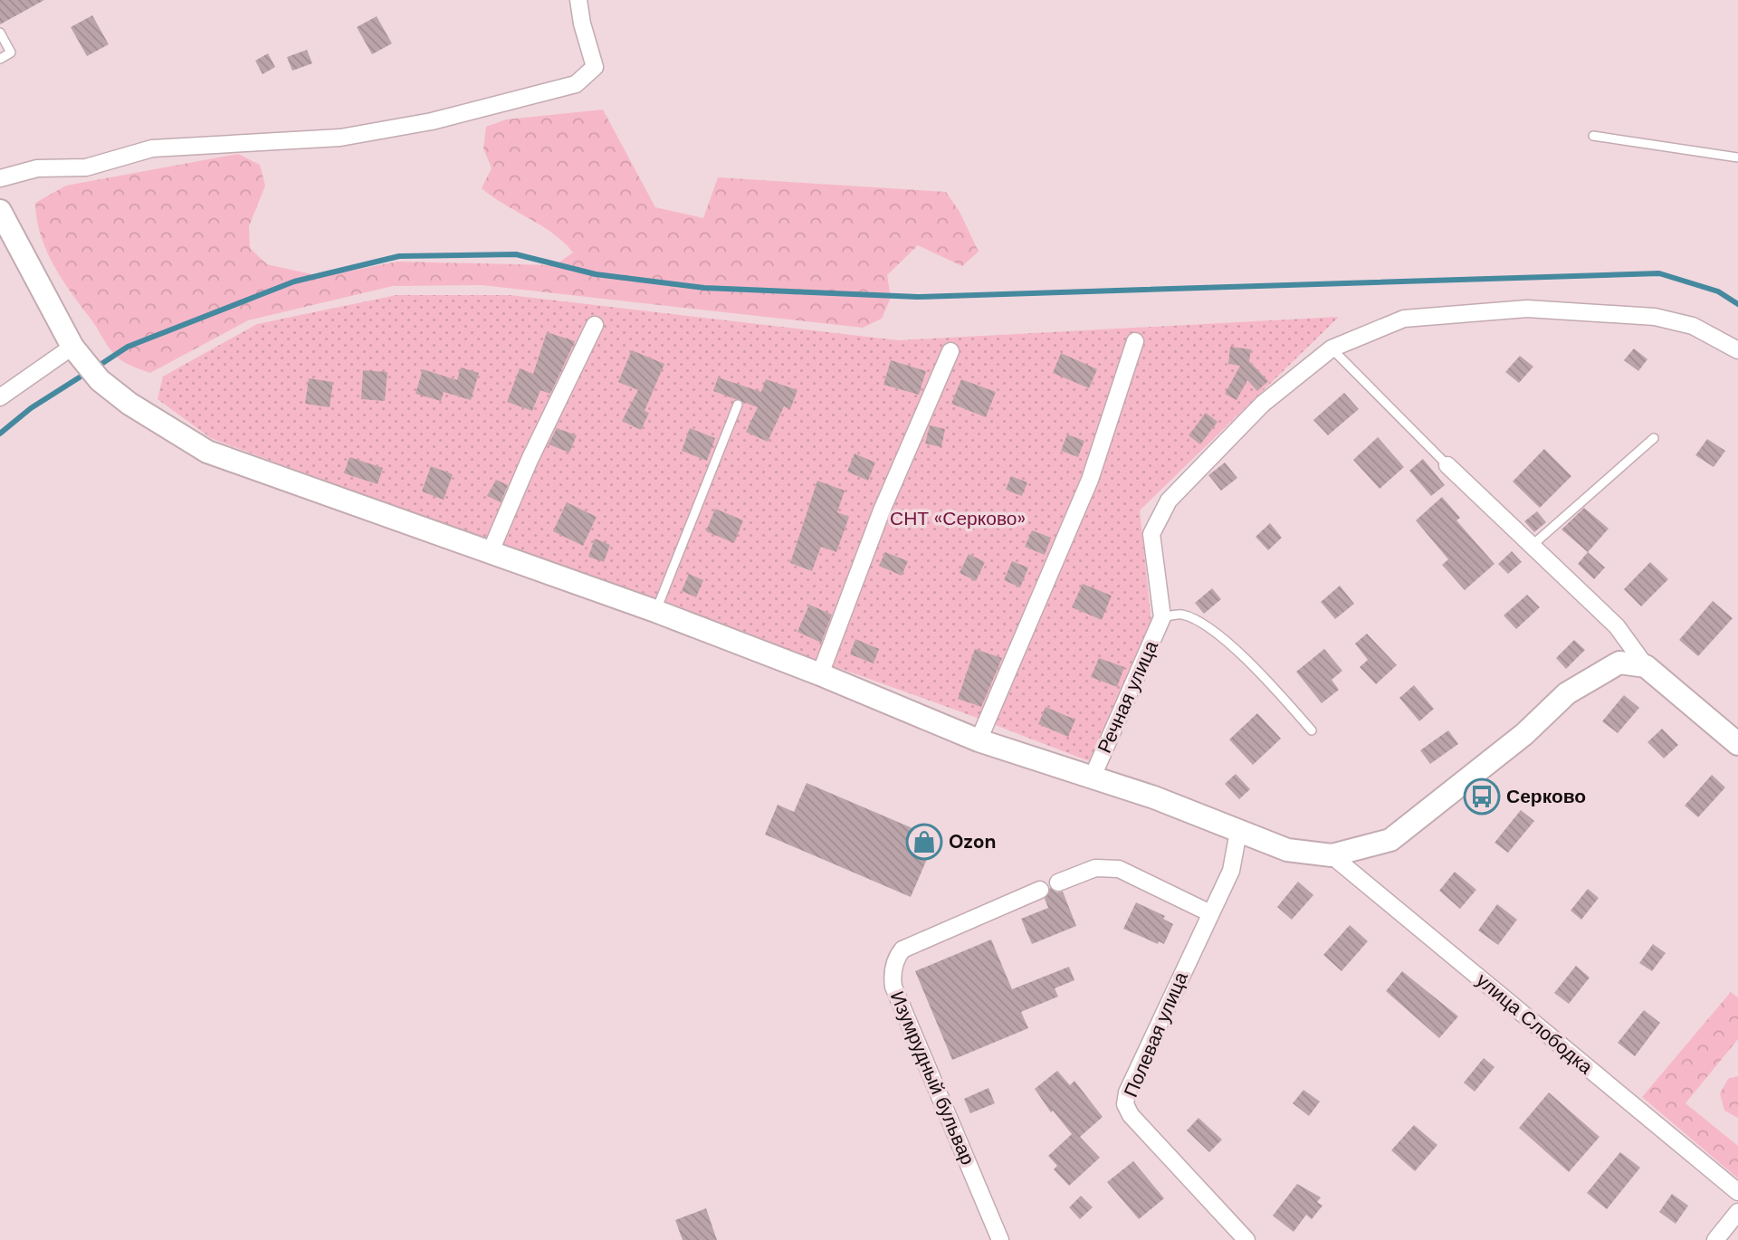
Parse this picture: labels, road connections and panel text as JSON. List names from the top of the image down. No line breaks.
{"streets":{"street":["Речная улица","улица Слободка","Полевая улица","Изумрудный бульвар"]},"parks":["СНТ «Серково»"],"places":{"bus stop":["Серково"],"shop":["Ozon"]}}
